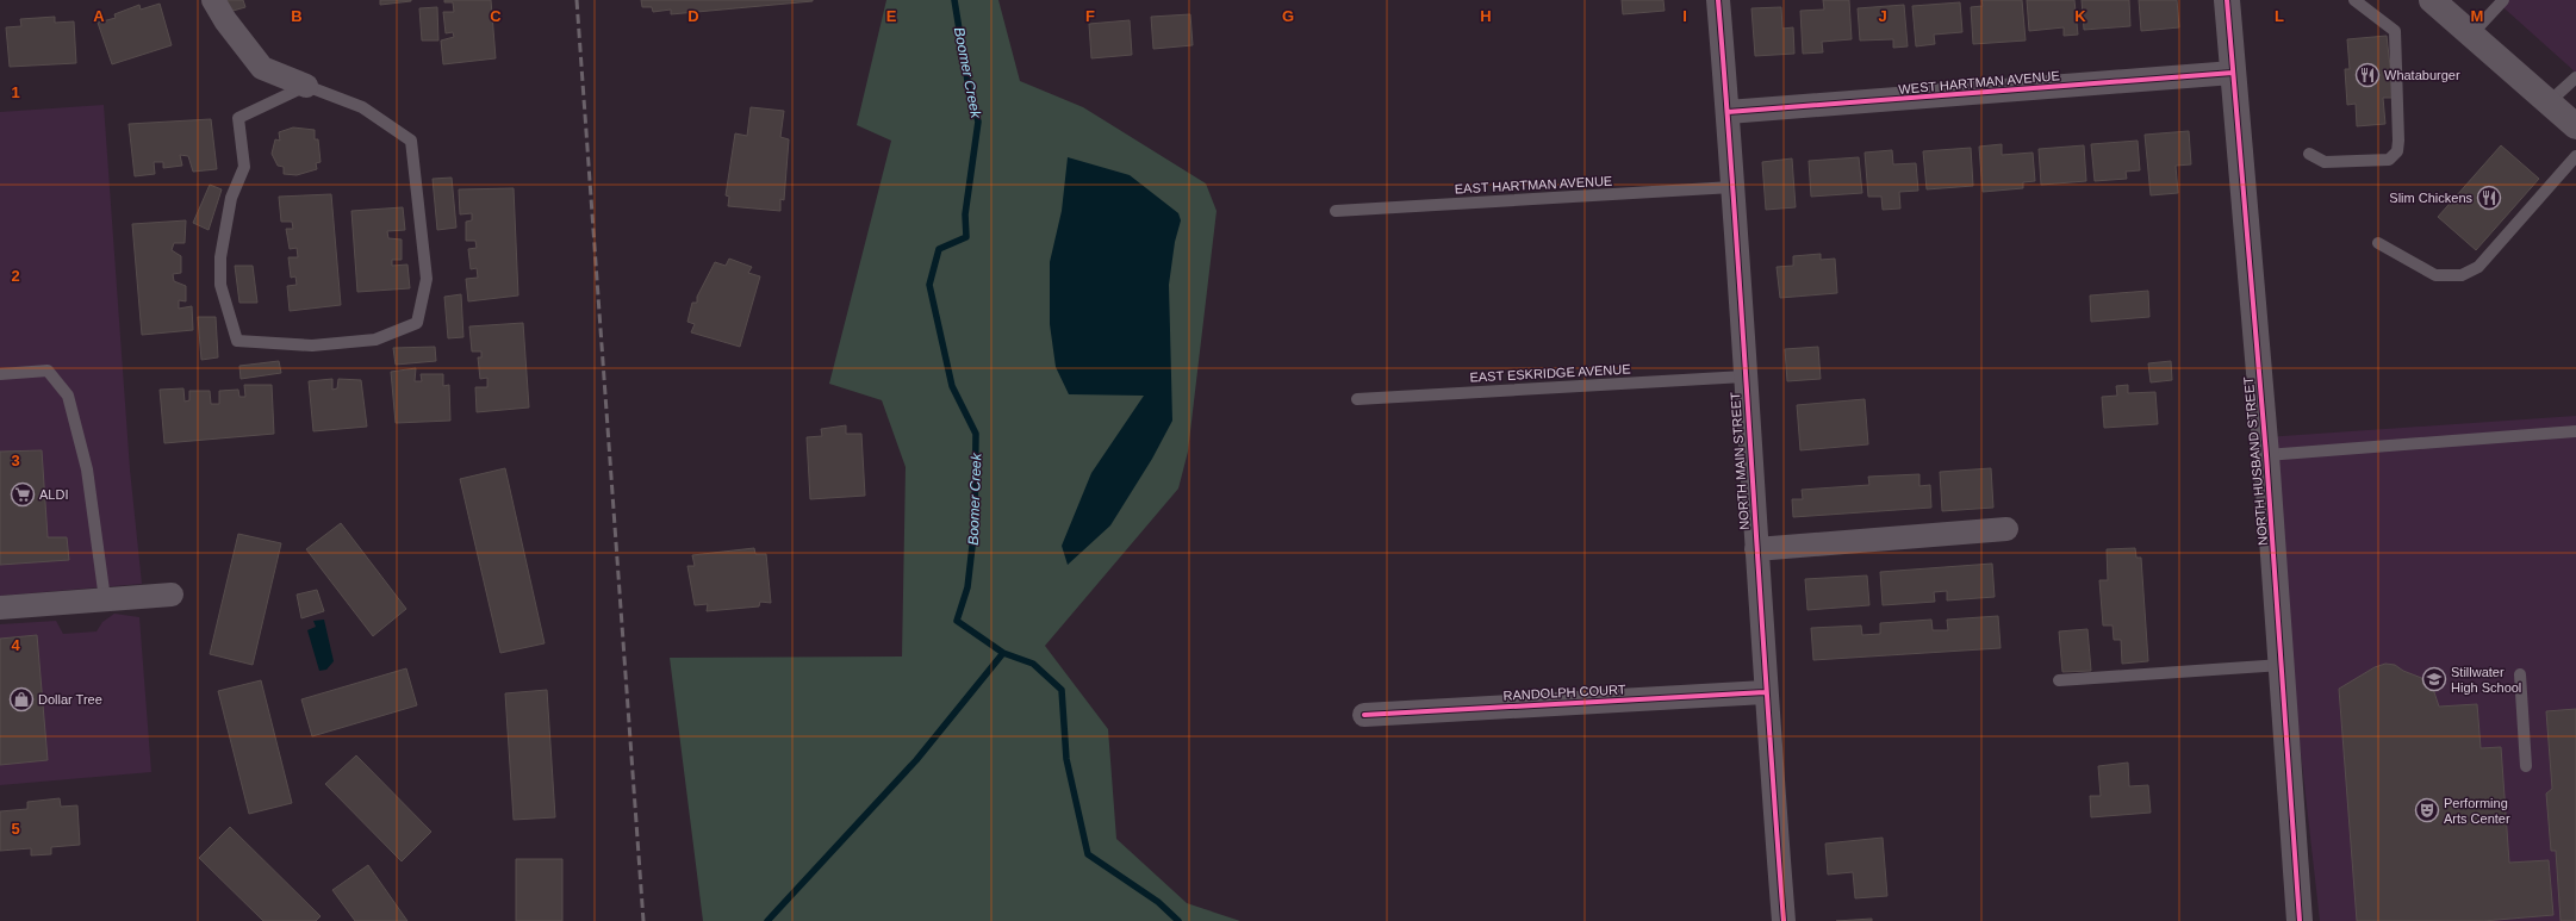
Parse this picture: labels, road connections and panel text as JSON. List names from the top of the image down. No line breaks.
{"streets":{"street":["WEST HARTMAN AVENUE","NORTH MAIN STREET","NORTH HUSBAND STREET","RANDOLPH COURT"],"lane":["EAST HARTMAN AVENUE","EAST ESKRIDGE AVENUE"]},"crossings":[["WEST HARTMAN AVENUE","NORTH MAIN STREET"],["WEST HARTMAN AVENUE","NORTH HUSBAND STREET"],["EAST HARTMAN AVENUE","NORTH MAIN STREET"],["EAST ESKRIDGE AVENUE","NORTH MAIN STREET"],["NORTH MAIN STREET","RANDOLPH COURT"]],"water":["Boomer Creek"],"places":{"restaurant":["Whataburger","Slim Chickens"],"supermarket":["ALDI"],"school or university":["Stillwater High School"],"shop":["Dollar Tree"],"theatre":["Performing Arts Center"]},"grid":{"columns":["A","B","C","D","E","F","G","H","I","J","K","L","M"],"rows":["1","2","3","4","5"]}}
